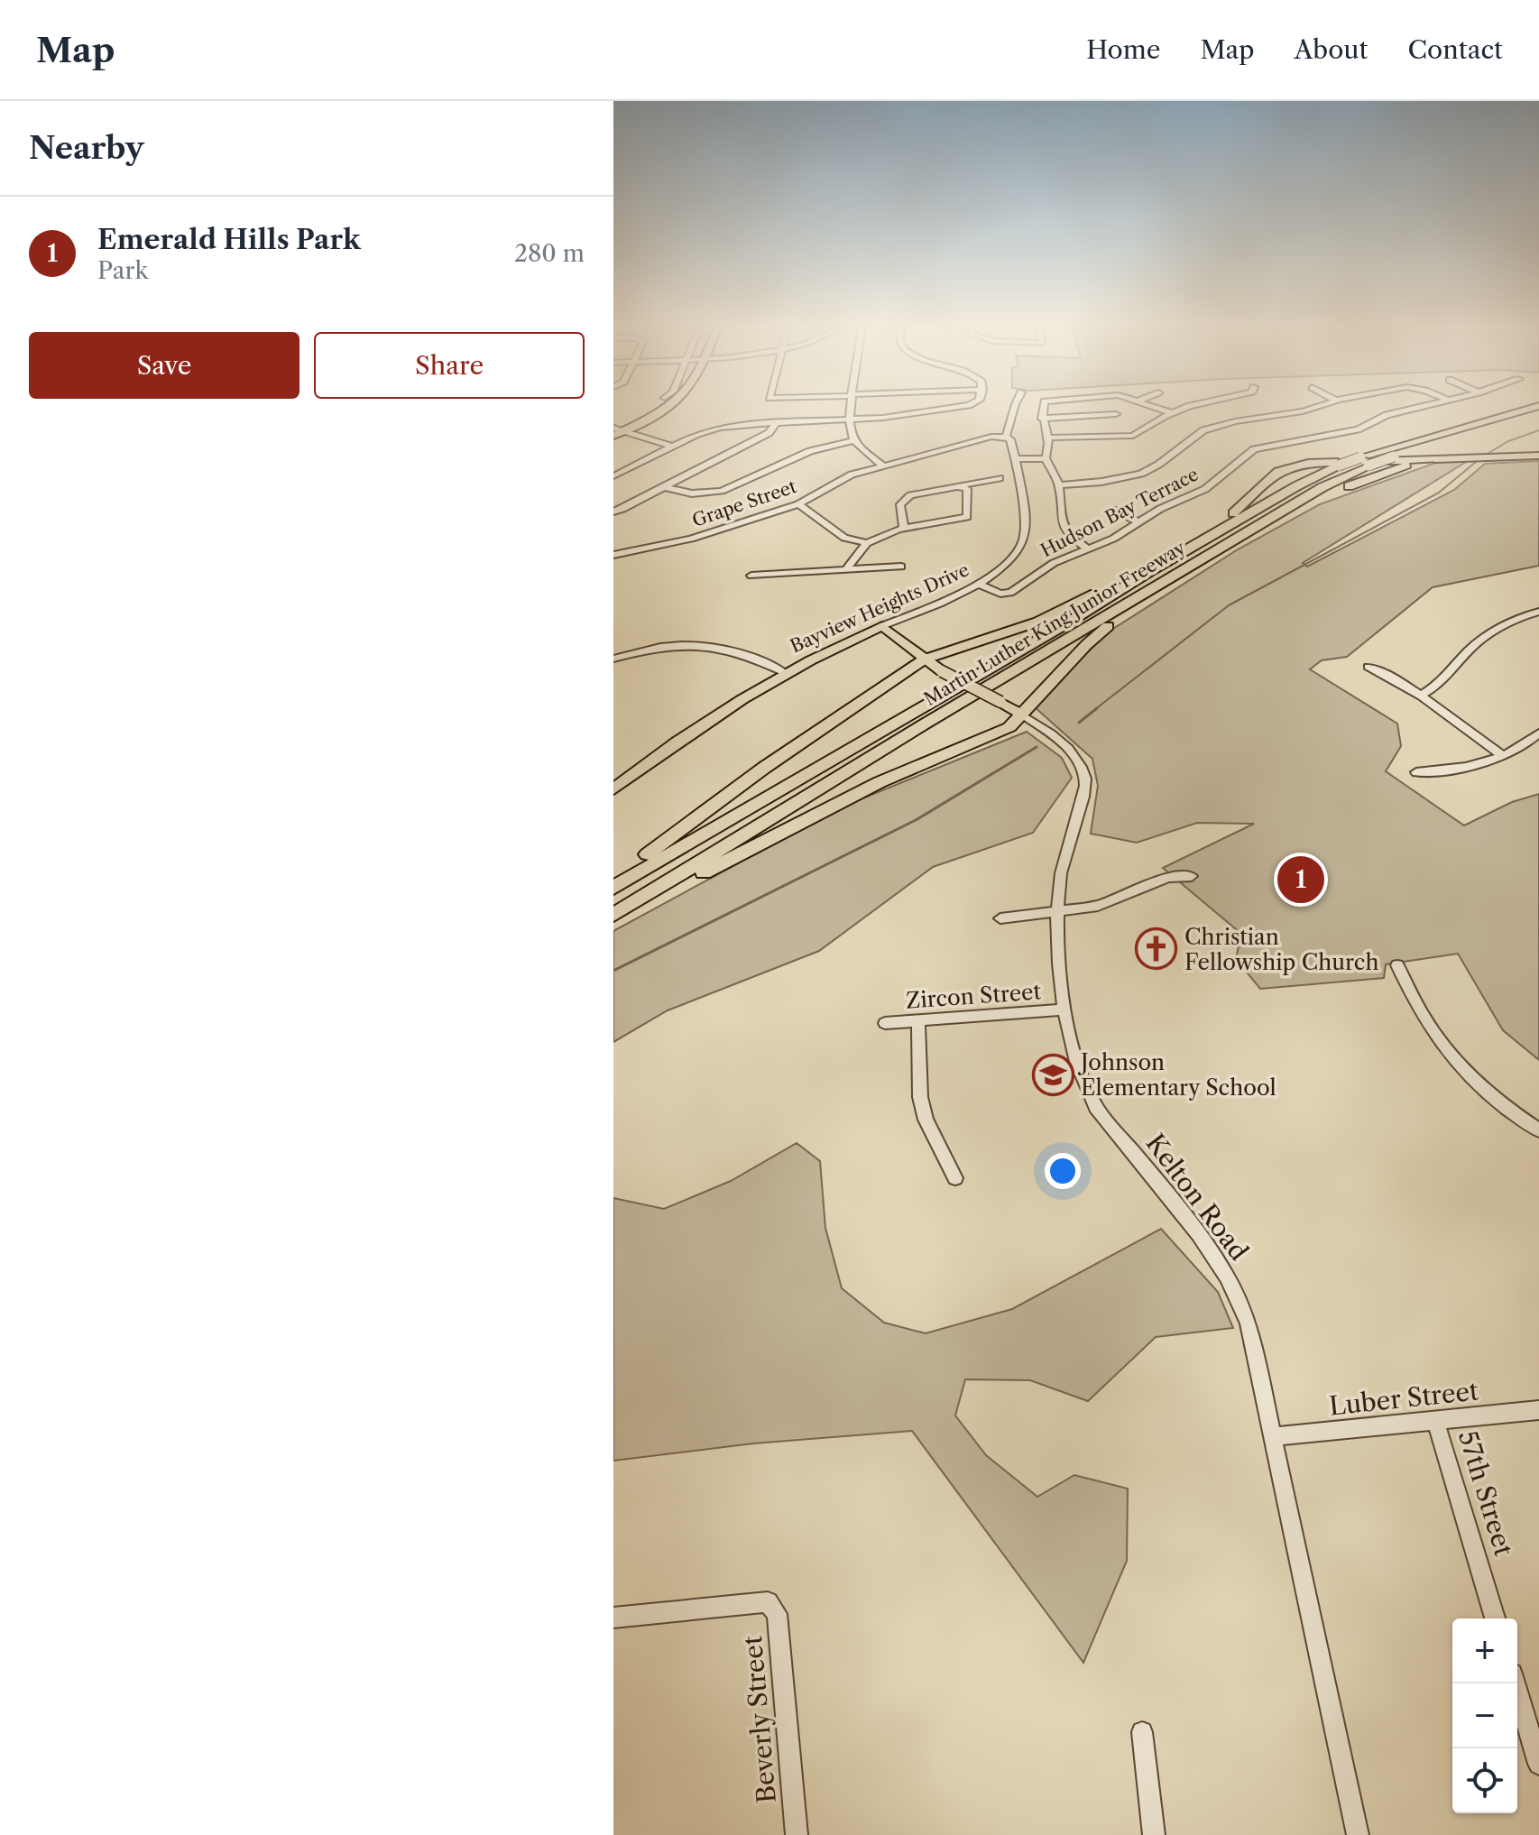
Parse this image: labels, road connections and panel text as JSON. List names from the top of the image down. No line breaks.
{"streets":{"highway":["Martin Luther King Junior Freeway"],"main road":["Bayview Heights Drive","Kelton Road"],"street":["Grape Street","Hudson Bay Terrace","Zircon Street","Luber Street","57th Street","Beverly Street"]},"crossings":[["Grape Street","Bayview Heights Drive"],["Hudson Bay Terrace","Bayview Heights Drive"],["Bayview Heights Drive","Kelton Road"],["Zircon Street","Kelton Road"],["Kelton Road","Luber Street"],["Luber Street","57th Street"]],"places":{"church":["Christian Fellowship Church"],"school or university":["Johnson Elementary School"]},"page":{"header":"Map","nav":["Home","Map","About","Contact"],"heading":"Nearby","list":[{"mark":"1","name":"Emerald Hills Park","note":"Park","value":"280 m"}],"buttons":["Save","Share"],"pins":"1","map_buttons":["+","−"]}}
